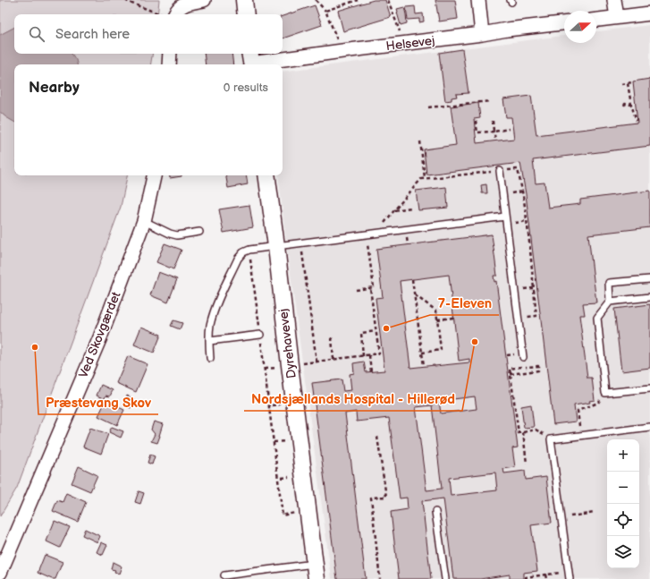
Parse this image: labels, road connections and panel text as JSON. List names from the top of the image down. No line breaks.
{"streets":{"street":["Helsevej","Ved Skovgærdet","Dyrehavevej"]},"places":["7-Eleven","Nordsjællands Hospital - Hillerød","Præstevang Skov"],"north":"right","page":{"search":"Search here","heading":["Nearby","0 results"],"map_buttons":["+","−"]}}
